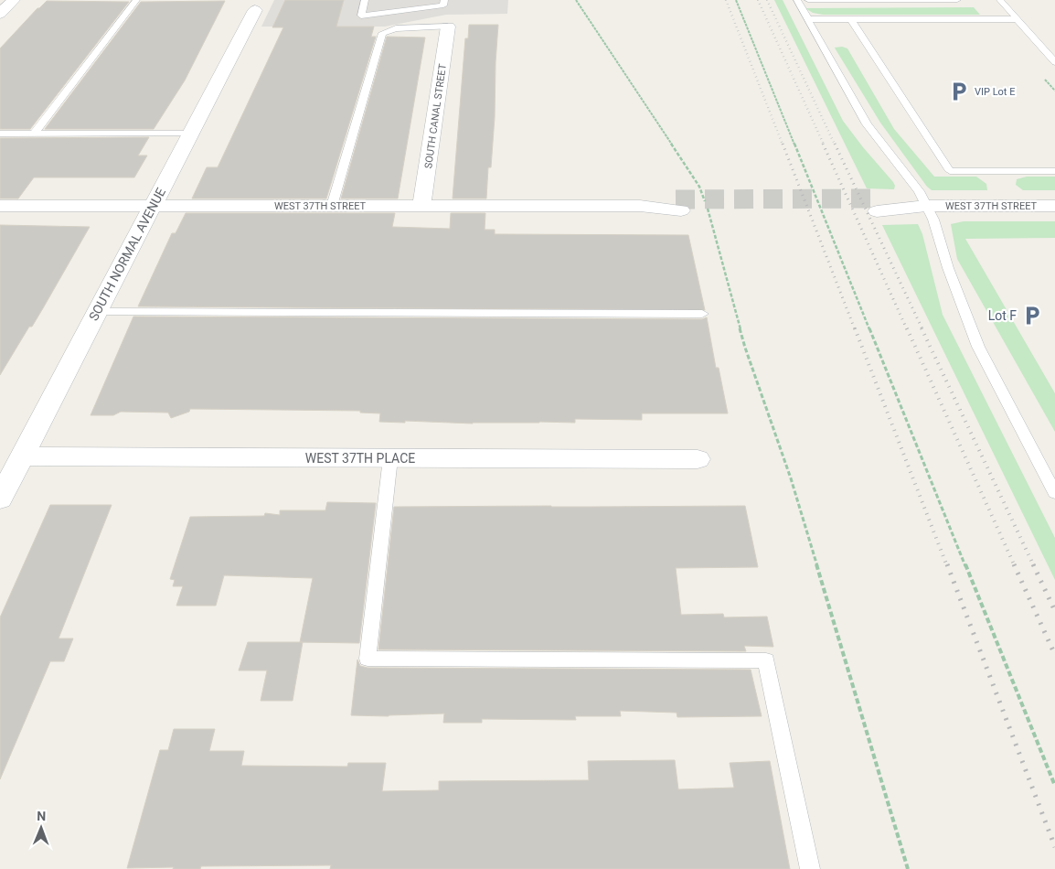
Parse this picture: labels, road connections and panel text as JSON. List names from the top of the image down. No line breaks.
{"streets":{"street":["SOUTH CANAL STREET","WEST 37TH STREET","SOUTH NORMAL AVENUE","WEST 37TH PLACE"]},"crossings":[["SOUTH CANAL STREET","WEST 37TH STREET"],["WEST 37TH STREET","SOUTH NORMAL AVENUE"],["SOUTH NORMAL AVENUE","WEST 37TH PLACE"]],"places":{"parking":["VIP Lot E","Lot F"]},"north":"top"}
